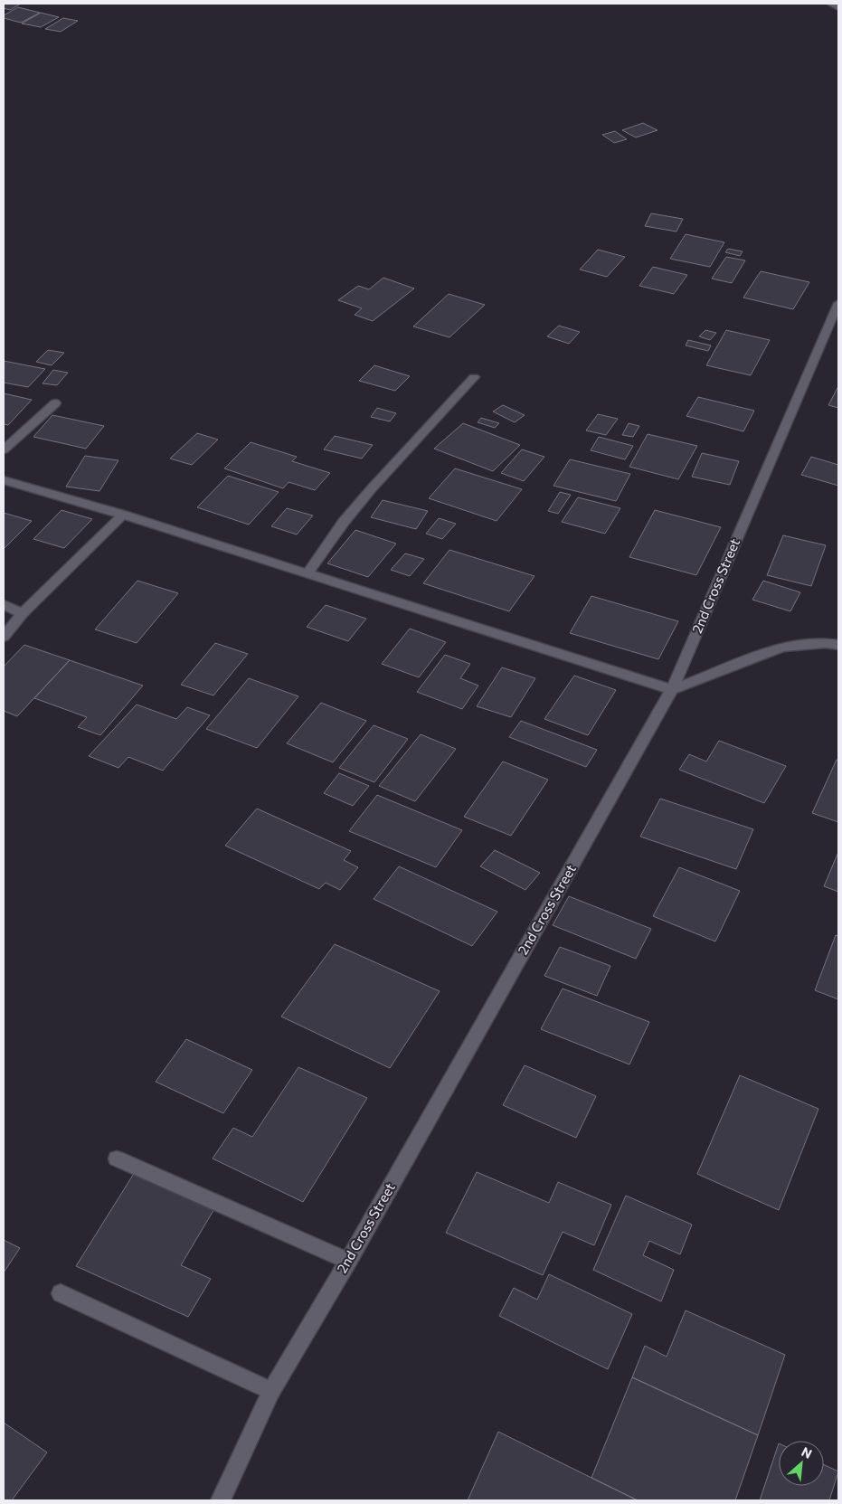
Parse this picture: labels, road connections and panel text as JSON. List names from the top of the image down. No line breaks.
{"streets":{"street":["2nd Cross Street"]},"north":"top right"}
